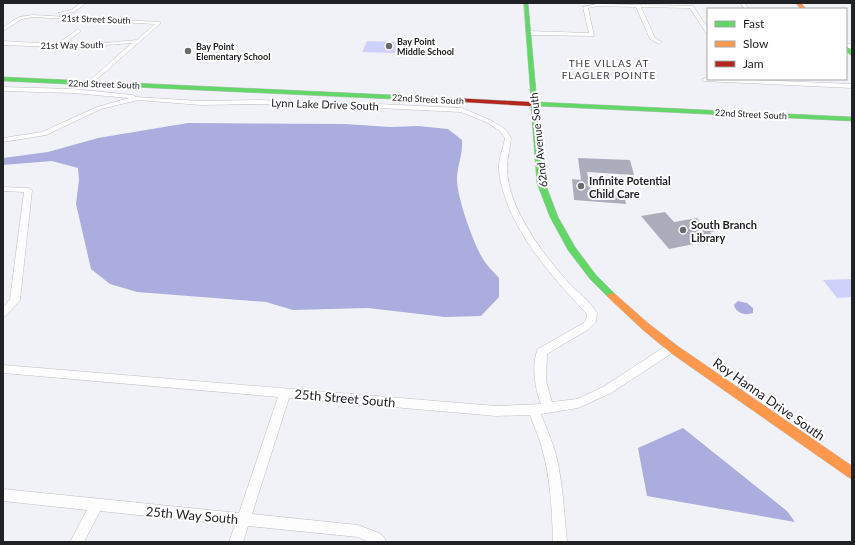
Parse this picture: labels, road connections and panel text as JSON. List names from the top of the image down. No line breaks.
{"streets":{"street":["21st Street South","21st Way South","22nd Street South","Lynn Lake Drive South","62nd Avenue South","25th Street South","Roy Hanna Drive South","25th Way South"]},"crossings":[["21st Street South","21st Way South"],["22nd Street South","62nd Avenue South"],["Lynn Lake Drive South","25th Street South"],["62nd Avenue South","25th Street South"],["62nd Avenue South","Roy Hanna Drive South"],["25th Street South","Roy Hanna Drive South"]],"districts":["THE VILLAS AT FLAGLER POINTE"],"places":["Bay Point Middle School","Bay Point Elementary School","Infinite Potential Child Care","South Branch Library"],"legend":["Fast","Slow","Jam"]}
